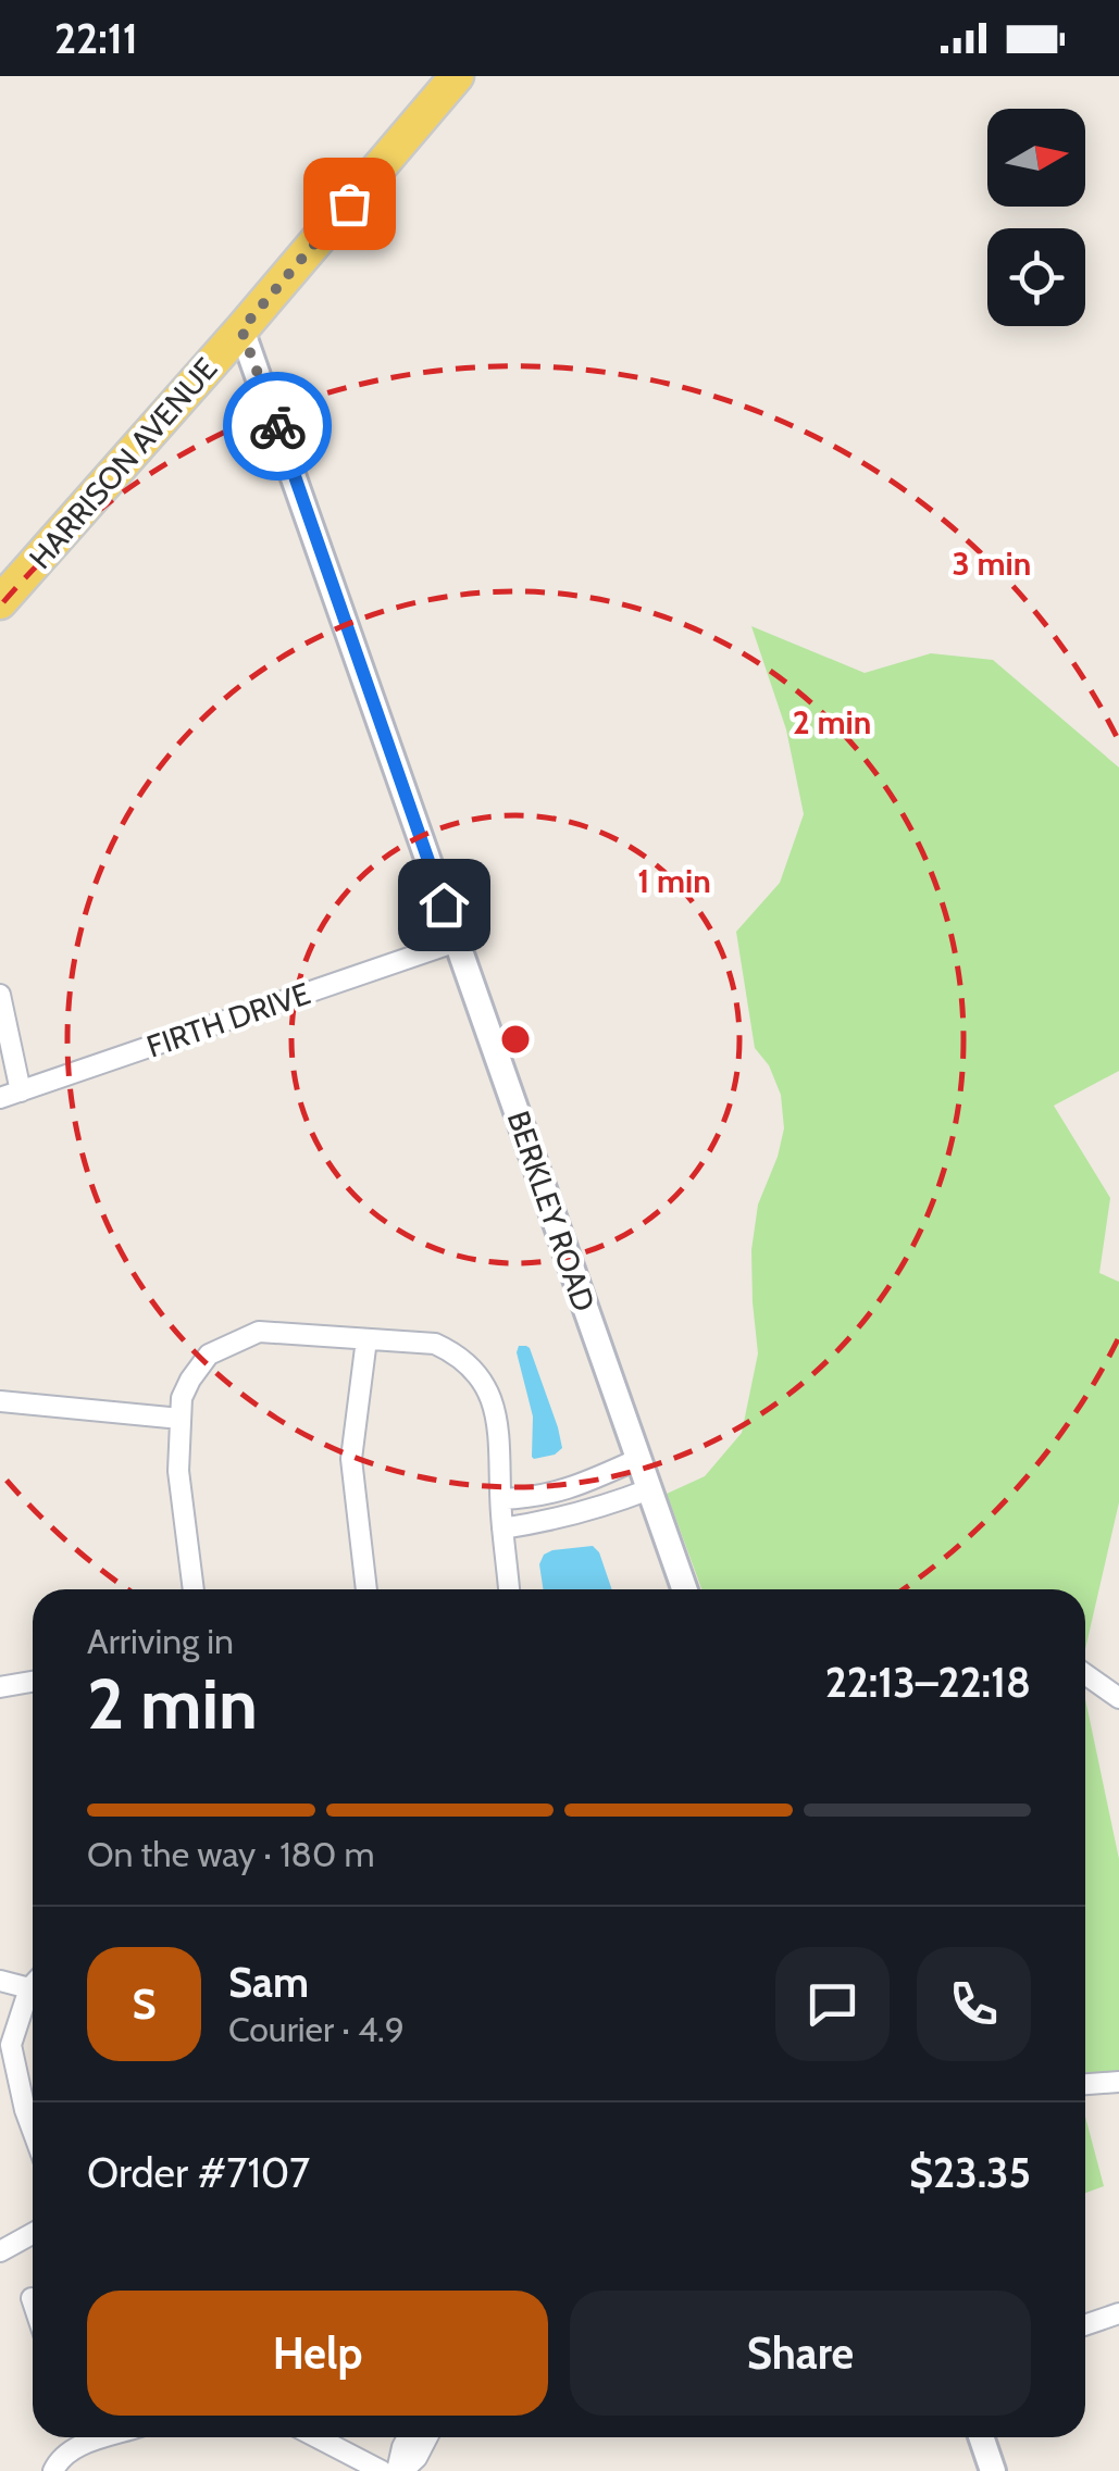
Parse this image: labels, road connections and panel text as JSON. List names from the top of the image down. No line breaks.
{"streets":{"main road":["HARRISON AVENUE"],"street":["FIRTH DRIVE","BERKLEY ROAD"]},"crossings":[["HARRISON AVENUE","BERKLEY ROAD"],["FIRTH DRIVE","BERKLEY ROAD"]],"north":"right","page":{"status":"22:11","heading":["2 min","Arriving in","22:13–22:18"],"panel":["Sam","Courier · 4.9","Order #7107","$23.35"],"bar":"On the way · 180 m","round":"S","buttons":["Help","Share"]},"rings":["3 min","2 min","1 min"]}
